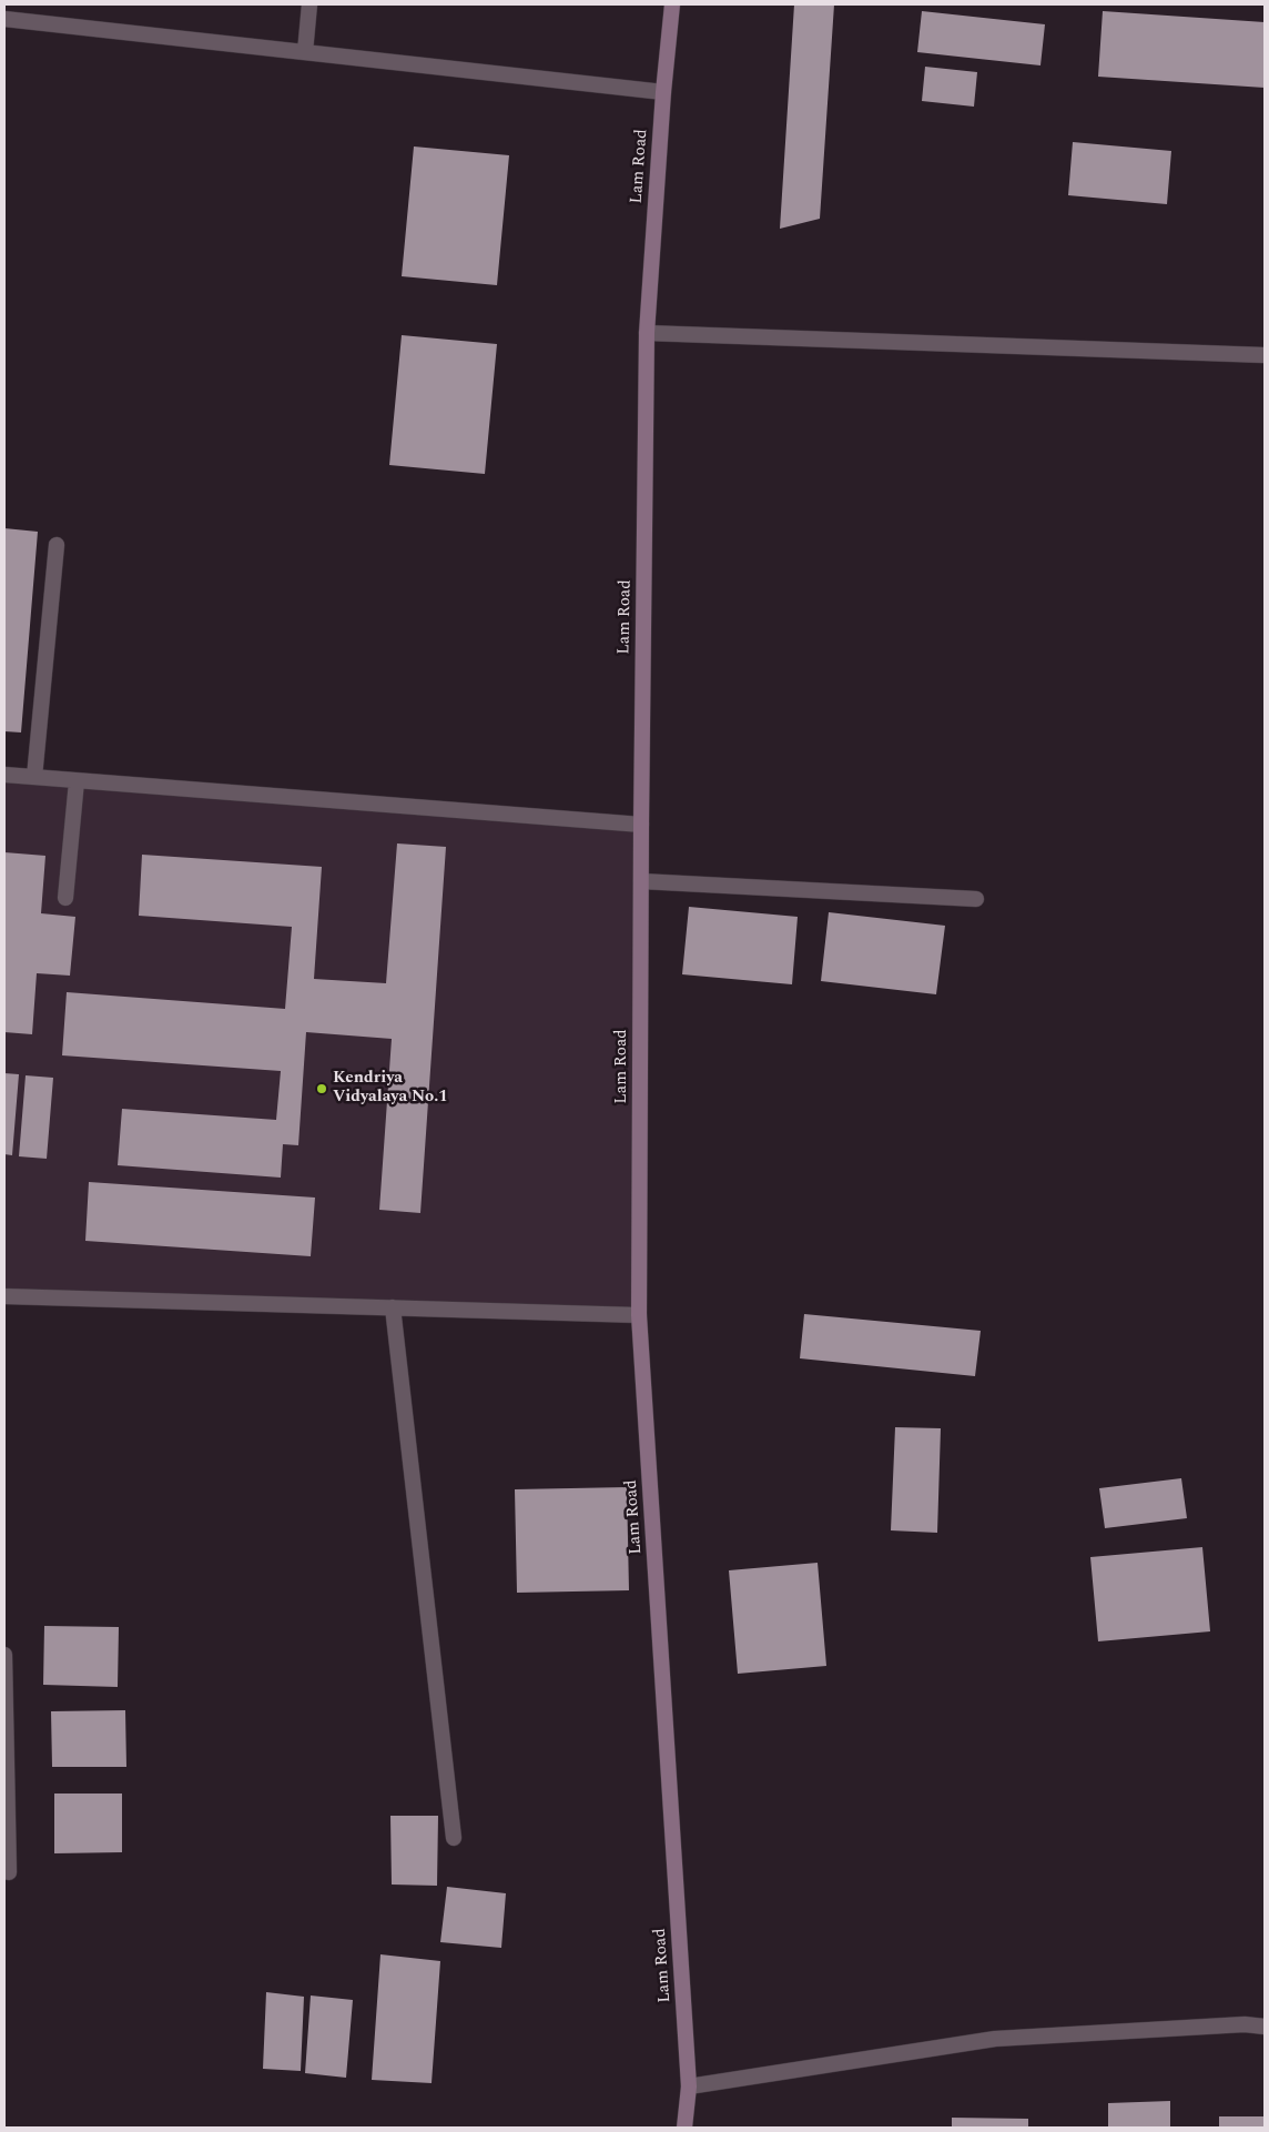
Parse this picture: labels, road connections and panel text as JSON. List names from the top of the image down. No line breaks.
{"streets":{"main road":["Lam Road"]},"places":["Kendriya Vidyalaya No.1"]}
